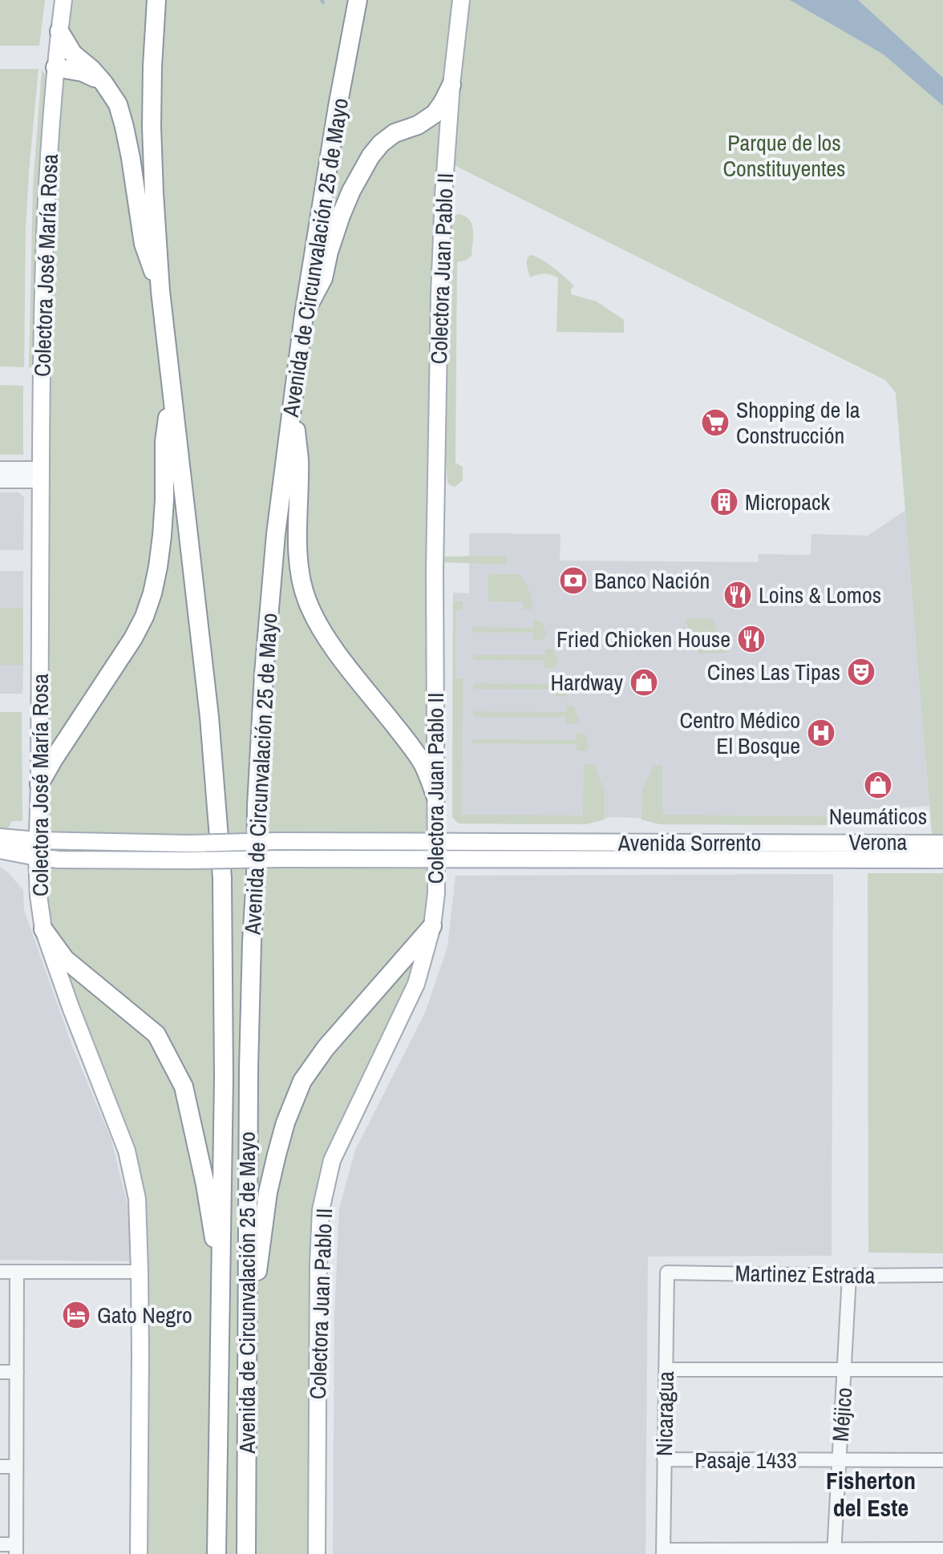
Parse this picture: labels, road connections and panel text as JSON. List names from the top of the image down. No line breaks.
{"streets":{"highway":["Avenida de Circunvalación 25 de Mayo"],"main road":["Colectora José María Rosa","Colectora Juan Pablo II","Avenida Sorrento"],"street":["Martinez Estrada","Nicaragua","Méjico","Pasaje 1433"]},"crossings":[["Colectora José María Rosa","Avenida Sorrento"],["Colectora Juan Pablo II","Avenida Sorrento"],["Martinez Estrada","Nicaragua"],["Martinez Estrada","Méjico"],["Nicaragua","Pasaje 1433"],["Méjico","Pasaje 1433"]],"districts":["Fisherton del Este"],"parks":["Parque de los Constituyentes"],"places":{"supermarket":["Shopping de la Construcción"],"building":["Micropack"],"bank":["Banco Nación"],"restaurant":["Loins & Lomos","Fried Chicken House"],"theatre":["Cines Las Tipas"],"shop":["Hardway","Neumáticos Verona"],"hospital":["Centro Médico El Bosque"],"hotel":["Gato Negro"]}}
